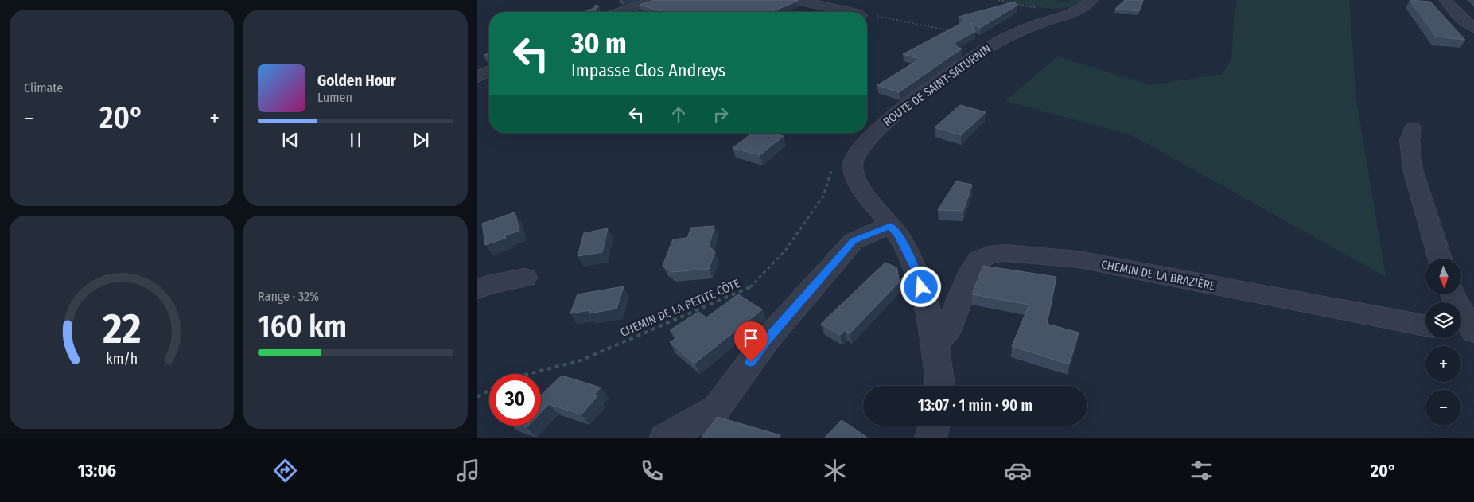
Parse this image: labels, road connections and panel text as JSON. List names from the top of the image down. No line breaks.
{"streets":{"street":["ROUTE DE SAINT-SATURNIN","CHEMIN DE LA BRAZIÈRE"],"path":["CHEMIN DE LA PETITE CÔTE"]},"crossings":[["ROUTE DE SAINT-SATURNIN","CHEMIN DE LA BRAZIÈRE"]],"north":"bottom","page":{"tile":["Climate",["Range · 32%","160 km"]],"turn":["30 m","Impasse Clos Andreys"],"song":["Golden Hour","Lumen"],"heat":["−","20°","+"],"map_buttons":["+","−"],"limit":"30","trip":"13:07 · 1 min · 90 m","tabs":["13:06","20°"],"gauge":["22","km/h"]}}
